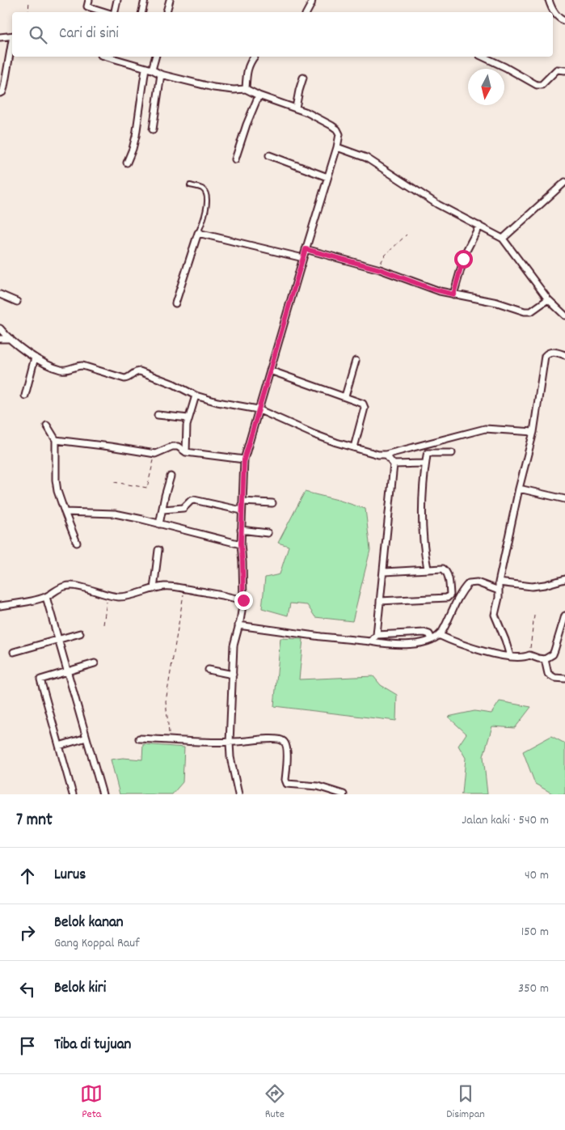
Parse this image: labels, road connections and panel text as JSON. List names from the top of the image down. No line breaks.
{"north":"bottom","page":{"search":"Cari di sini","heading":["7 mnt","Jalan kaki · 540 m"],"list":[["Lurus","40 m"],["Belok kanan","Gang Koppal Rauf","150 m"],["Belok kiri","350 m"],"Tiba di tujuan"],"nav":["Peta","Rute","Disimpan"]}}
